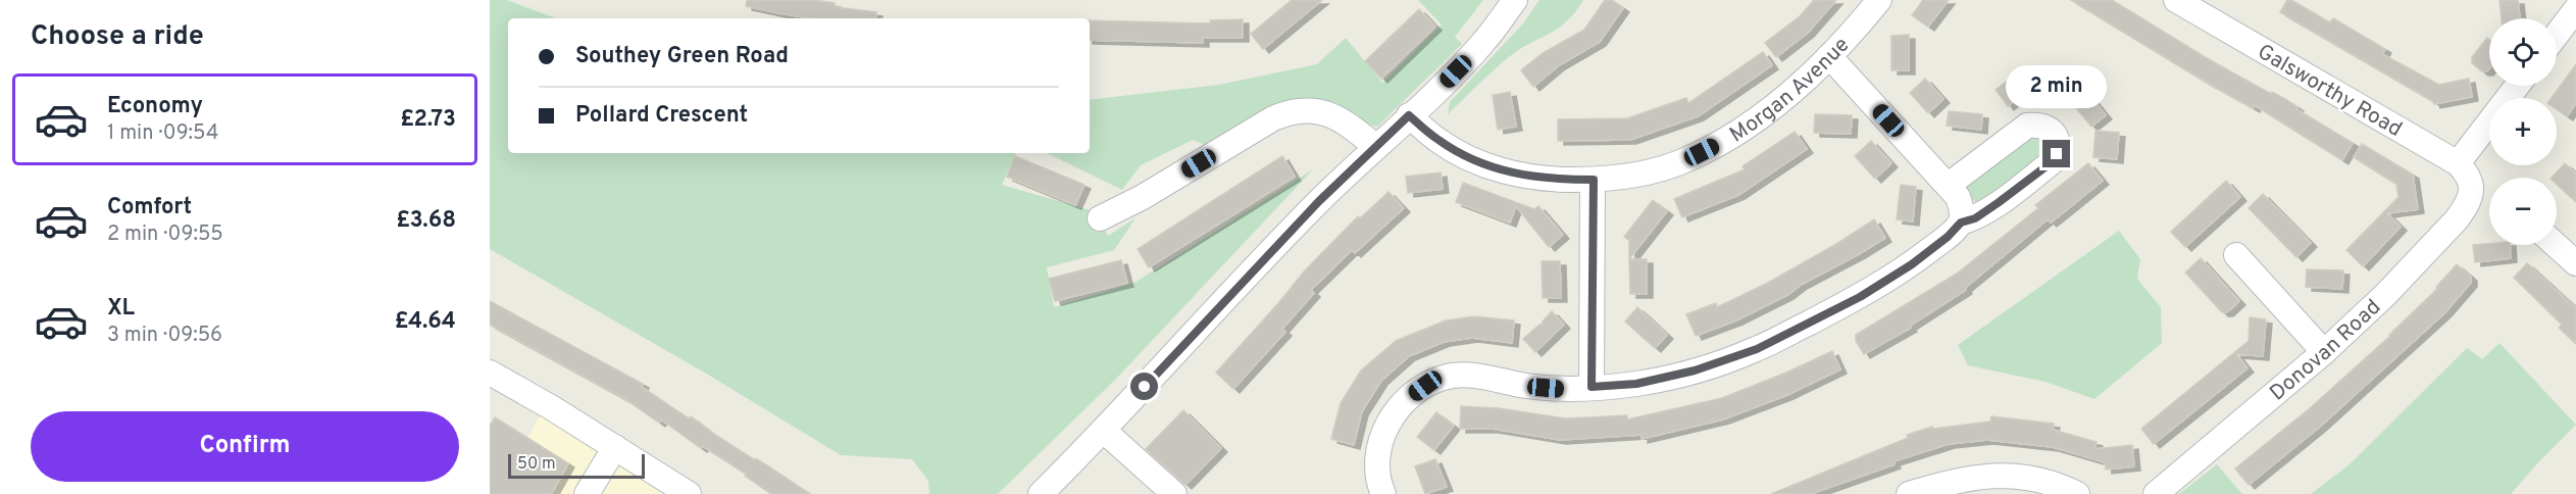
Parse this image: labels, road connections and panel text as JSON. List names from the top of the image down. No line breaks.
{"streets":{"street":["Morgan Avenue","Galsworthy Road","Donovan Road"]},"crossings":[["Galsworthy Road","Donovan Road"]],"scale_bar":"50 m","page":{"heading":"Choose a ride","map_buttons":["+","−"],"banner":["Southey Green Road","Pollard Crescent"],"bubble":"2 min","list":[{"name":"Economy","note":"1 min · 09:54","value":"£2.73"},{"name":"Comfort","note":"2 min · 09:55","value":"£3.68"},{"name":"XL","note":"3 min · 09:56","value":"£4.64"}],"buttons":"Confirm","scale":"50 m"}}
